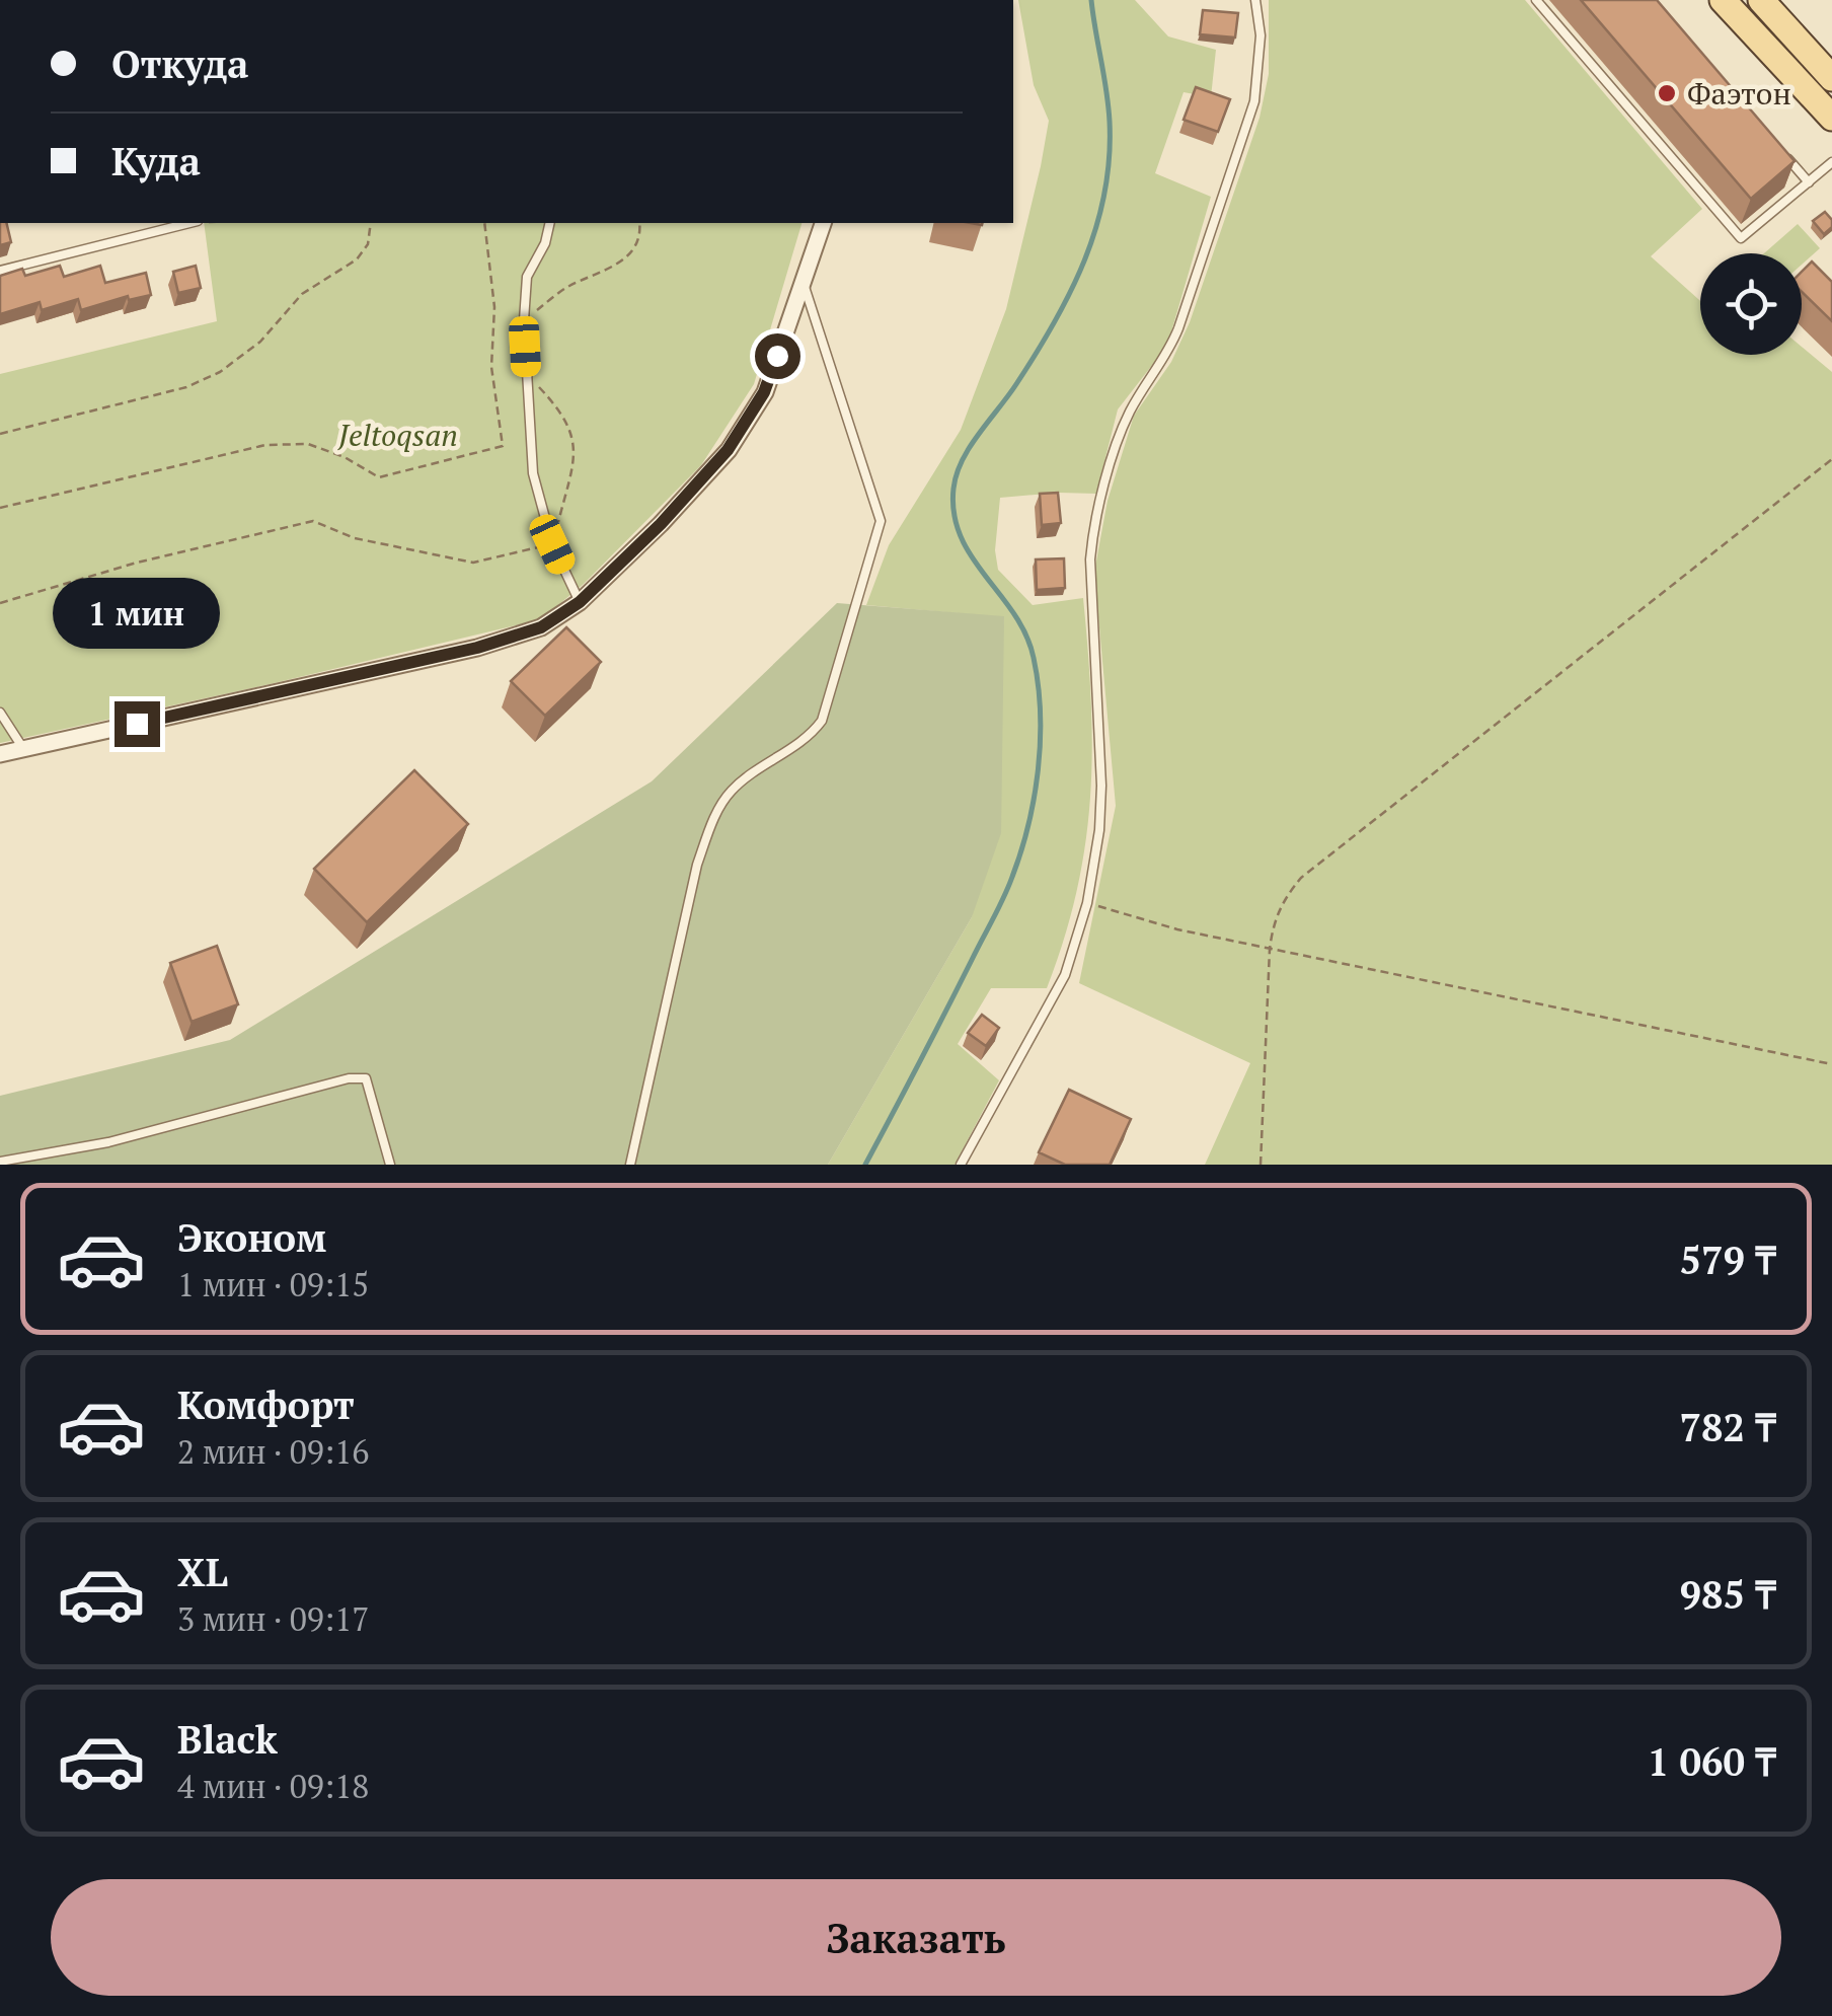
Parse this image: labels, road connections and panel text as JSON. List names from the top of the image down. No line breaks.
{"parks":["Jeltoqsan"],"places":["Фаэтон"],"page":{"banner":["Откуда","Куда"],"bubble":"1 мин","list":[{"name":"Эконом","note":"1 мин · 09:15","value":"579 ₸"},{"name":"Комфорт","note":"2 мин · 09:16","value":"782 ₸"},{"name":"XL","note":"3 мин · 09:17","value":"985 ₸"},{"name":"Black","note":"4 мин · 09:18","value":"1 060 ₸"}],"buttons":"Заказать"}}
